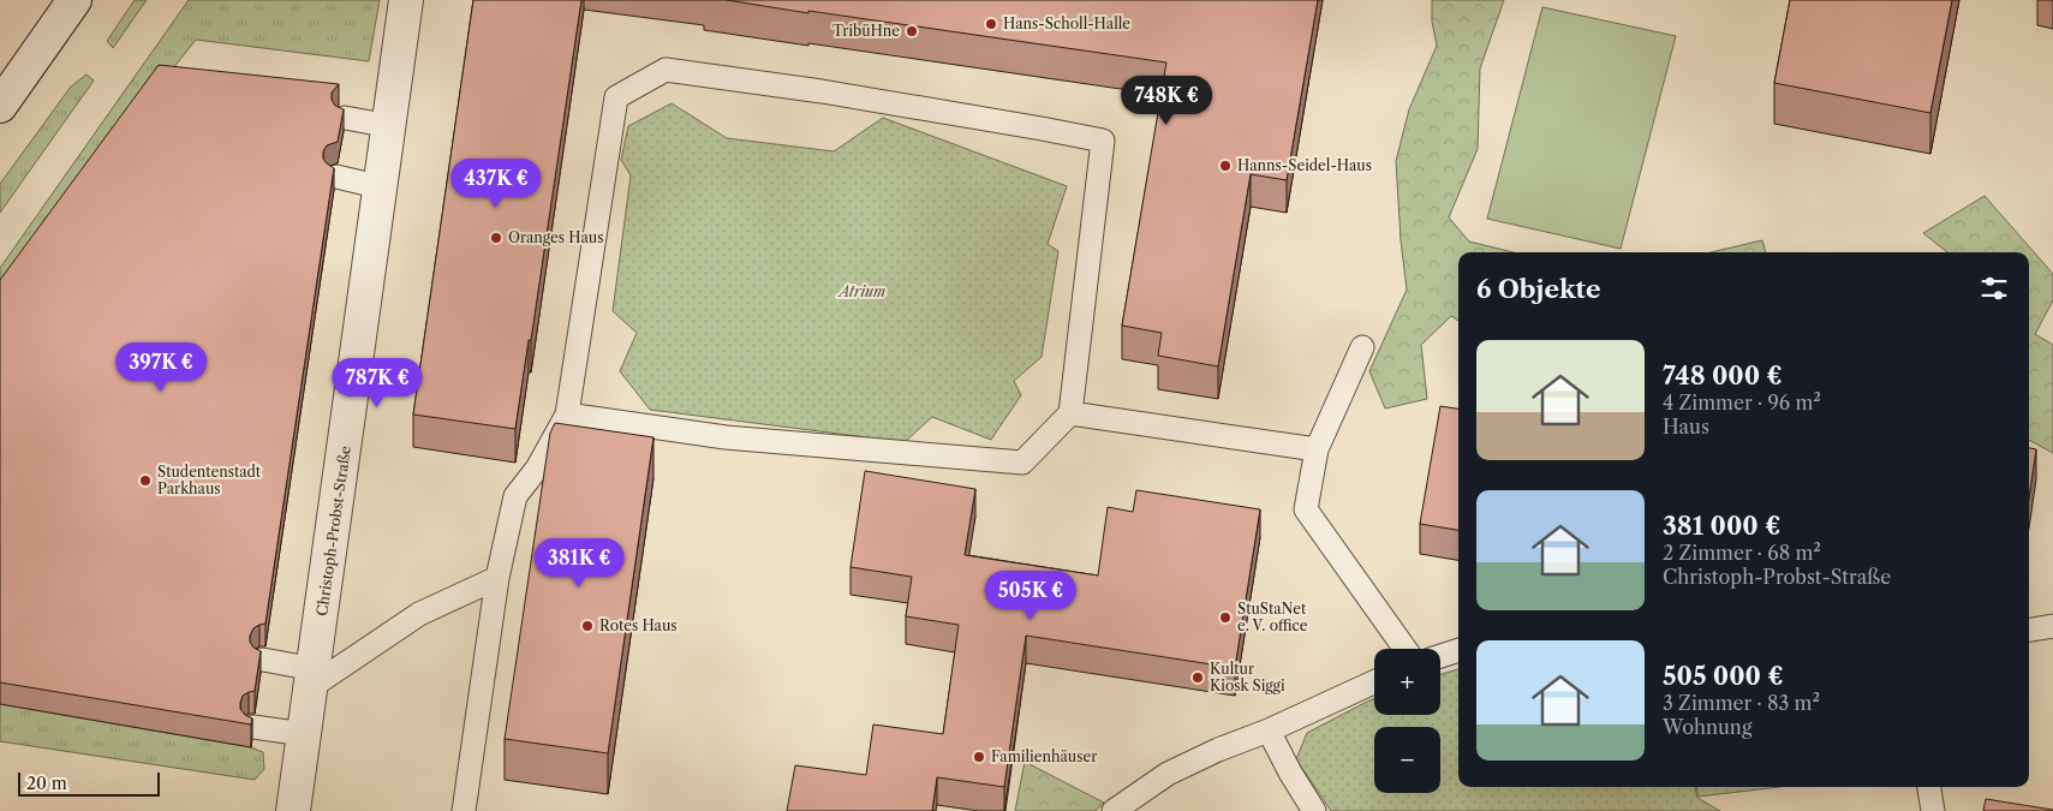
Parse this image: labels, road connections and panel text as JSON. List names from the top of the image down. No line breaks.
{"streets":{"street":["Christoph-Probst-Straße"]},"parks":["Atrium"],"places":["Hans-Scholl-Halle","TribüHne","Hanns-Seidel-Haus","Oranges Haus","Studentenstadt Parkhaus","StuStaNet e. V. office","Rotes Haus","Kultur Kiosk Siggi","Familienhäuser"],"scale_bar":"20 m","page":{"price":["748K €","437K €","397K €","787K €","381K €","505K €"],"heading":"6 Objekte","list":[{"name":"748 000 €","note":"4 Zimmer · 96 m² · Haus"},{"name":"381 000 €","note":"2 Zimmer · 68 m² · Christoph-Probst-Straße"},{"name":"505 000 €","note":"3 Zimmer · 83 m² · Wohnung"}],"map_buttons":["+","−"],"scale":"20 m"}}
